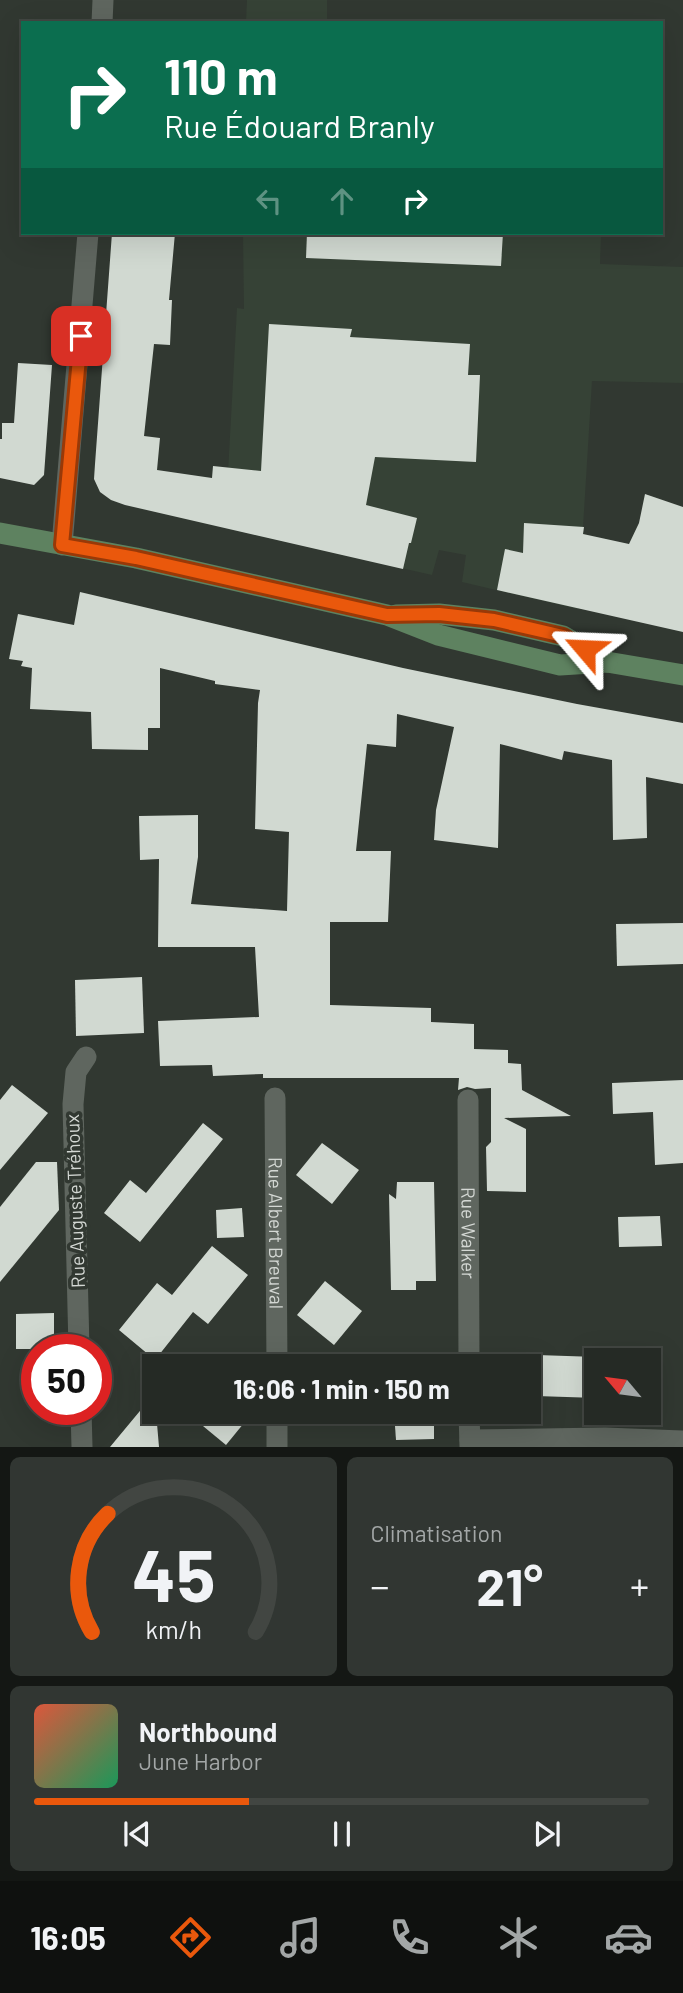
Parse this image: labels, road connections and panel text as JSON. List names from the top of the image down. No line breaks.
{"streets":{"street":["Rue Auguste Tréhoux","Rue Albert Breuval","Rue Walker"]},"north":"top left","page":{"turn":["110 m","Rue Édouard Branly"],"limit":"50","trip":"16:06 · 1 min · 150 m","tile":"Climatisation","heat":["−","21°","+"],"song":["Northbound","June Harbor"],"tabs":"16:05","gauge":["45","km/h"]}}
